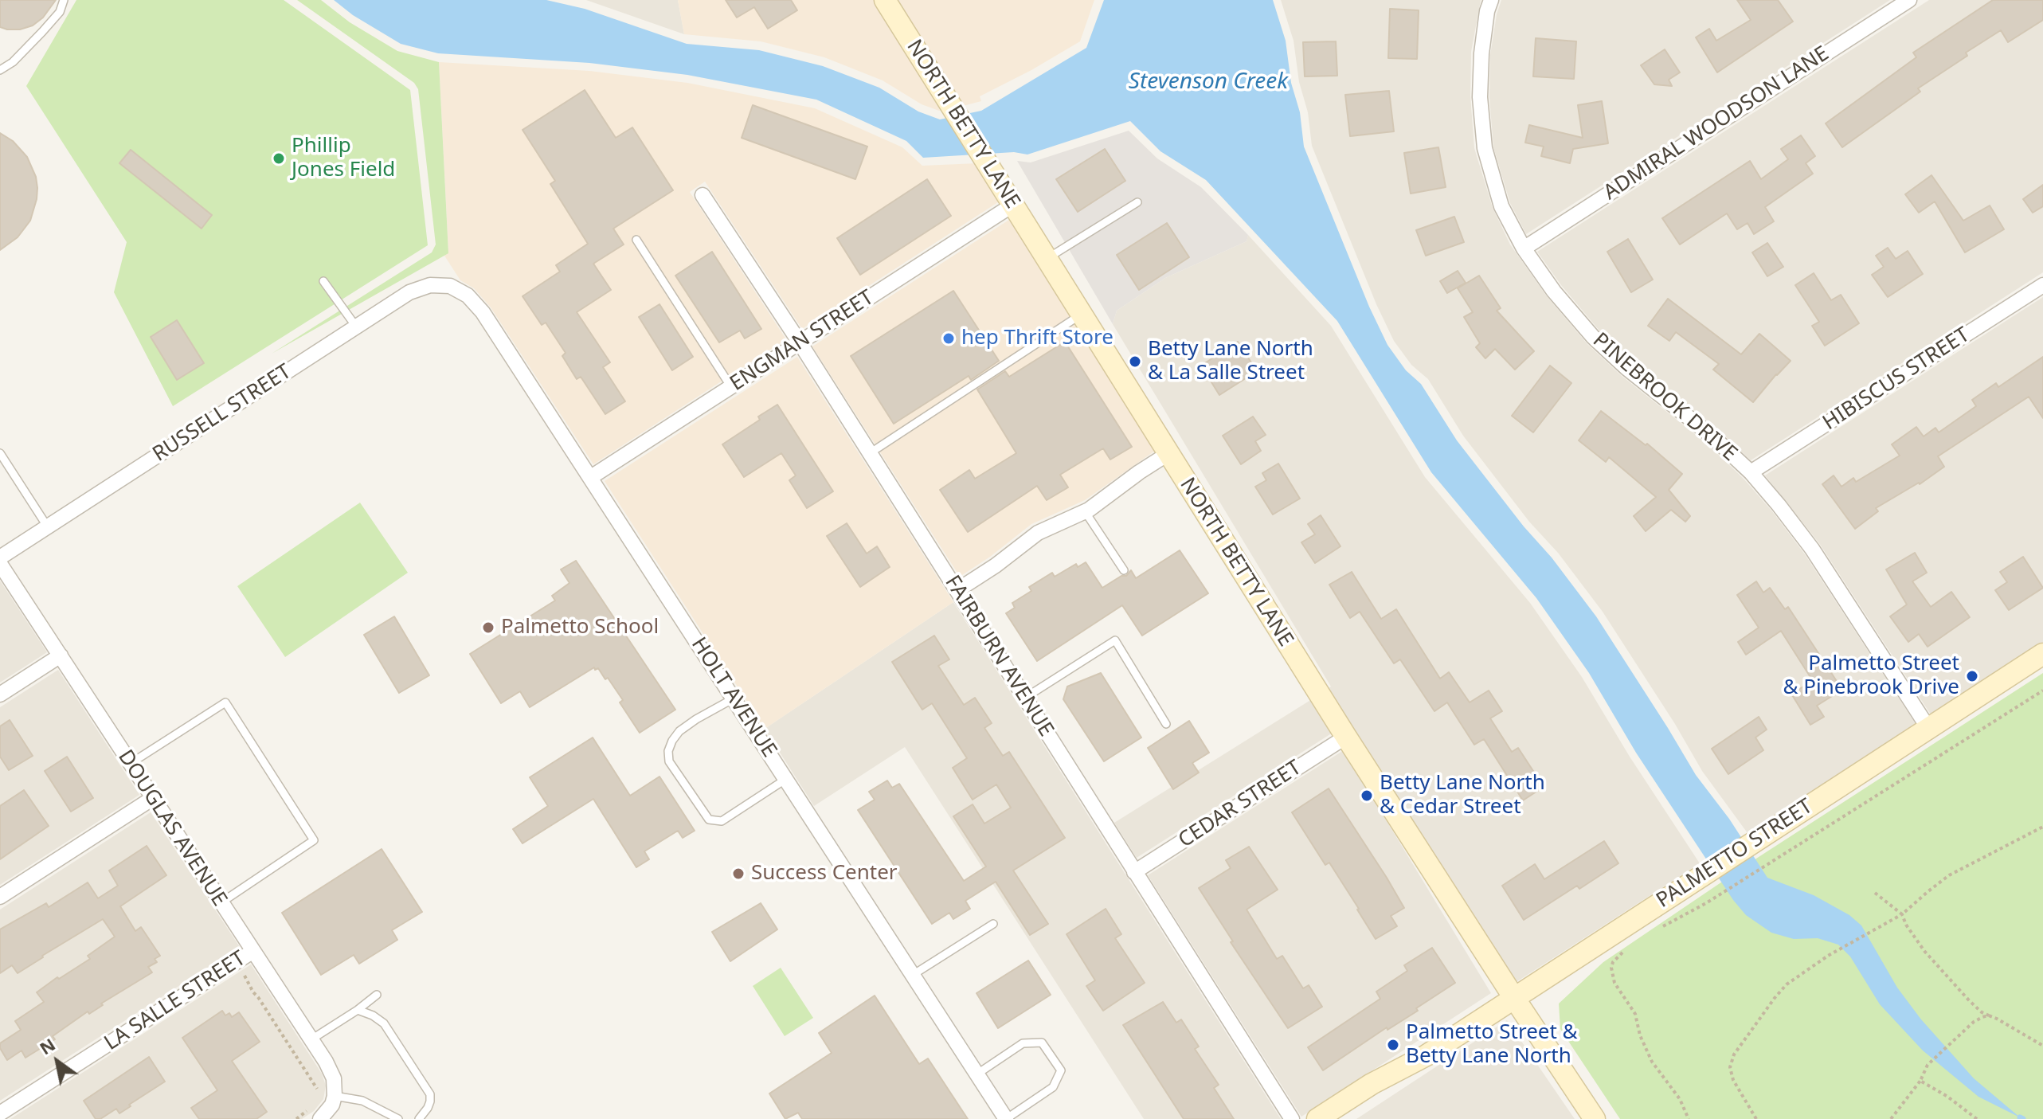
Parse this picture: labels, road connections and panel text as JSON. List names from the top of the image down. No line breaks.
{"streets":{"street":["ADMIRAL WOODSON LANE","NORTH BETTY LANE","ENGMAN STREET","HIBISCUS STREET","PINEBROOK DRIVE","RUSSELL STREET","FAIRBURN AVENUE","HOLT AVENUE","CEDAR STREET","DOUGLAS AVENUE","PALMETTO STREET","LA SALLE STREET"]},"crossings":[["ADMIRAL WOODSON LANE","PINEBROOK DRIVE"],["NORTH BETTY LANE","ENGMAN STREET"],["NORTH BETTY LANE","CEDAR STREET"],["NORTH BETTY LANE","PALMETTO STREET"],["ENGMAN STREET","FAIRBURN AVENUE"],["ENGMAN STREET","HOLT AVENUE"],["HIBISCUS STREET","PINEBROOK DRIVE"],["PINEBROOK DRIVE","PALMETTO STREET"],["RUSSELL STREET","HOLT AVENUE"],["FAIRBURN AVENUE","CEDAR STREET"],["DOUGLAS AVENUE","LA SALLE STREET"]],"water":["Stevenson Creek"],"places":["Phillip Jones Field","hep Thrift Store","Betty Lane North & La Salle Street","Palmetto School","Palmetto Street & Pinebrook Drive","Betty Lane North & Cedar Street","Success Center","Palmetto Street & Betty Lane North"],"north":"top left"}
